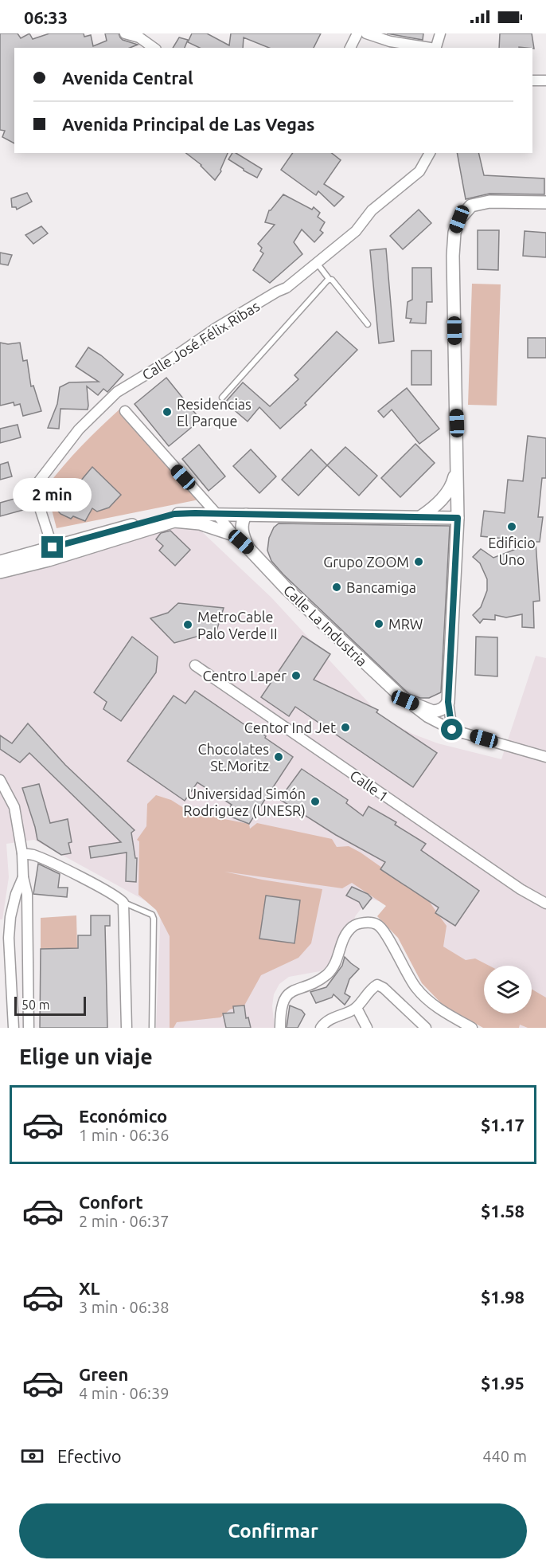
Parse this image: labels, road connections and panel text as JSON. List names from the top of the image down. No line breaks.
{"streets":{"street":["Calle José Félix Ribas","Calle La Industria","Calle 1"]},"places":["Residencias El Parque","Edificio Uno","Grupo ZOOM","Bancamiga","MRW","MetroCable Palo Verde II","Centro Laper","Centor Ind Jet","Chocolates St.Moritz","Universidad Simón Rodriguez (UNESR)"],"scale_bar":"50 m","page":{"status":"06:33","banner":["Avenida Central","Avenida Principal de Las Vegas"],"bubble":"2 min","scale":"50 m","heading":"Elige un viaje","list":[{"name":"Económico","note":"1 min · 06:36","value":"$1.17"},{"name":"Confort","note":"2 min · 06:37","value":"$1.58"},{"name":"XL","note":"3 min · 06:38","value":"$1.98"},{"name":"Green","note":"4 min · 06:39","value":"$1.95"}],"pay":["Efectivo","440 m"],"buttons":"Confirmar"}}
